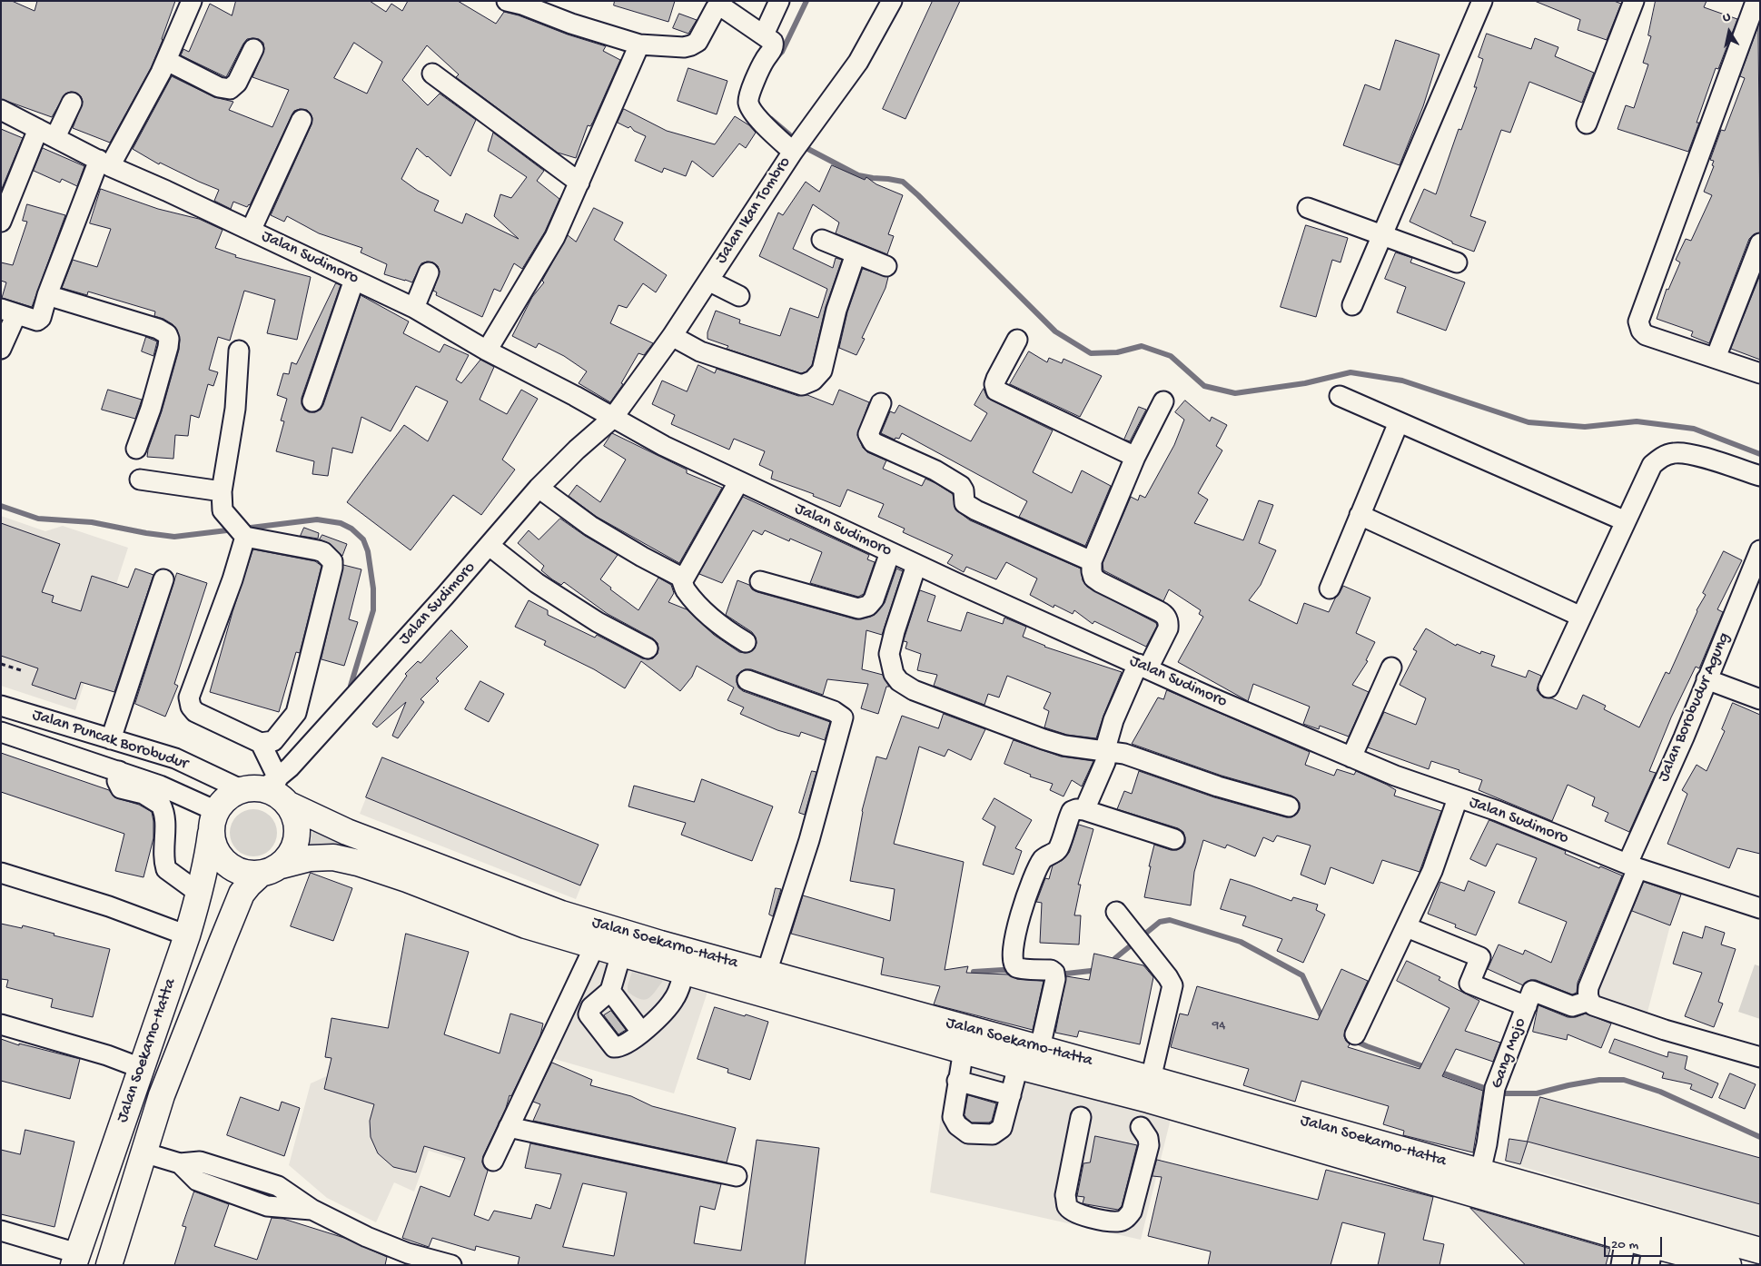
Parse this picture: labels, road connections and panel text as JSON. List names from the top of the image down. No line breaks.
{"streets":{"main road":["Jalan Soekarno-Hatta"],"street":["Jalan Ikan Tombro","Jalan Sudimoro","Jalan Borobudur Agung","Jalan Puncak Borobudur","Gang Mojo"]},"crossings":[["Jalan Ikan Tombro","Jalan Sudimoro"],["Jalan Sudimoro","Jalan Borobudur Agung"],["Jalan Sudimoro","Jalan Puncak Borobudur"],["Jalan Sudimoro","Jalan Soekarno-Hatta"],["Jalan Puncak Borobudur","Jalan Soekarno-Hatta"],["Jalan Soekarno-Hatta","Gang Mojo"]],"house_numbers":["94"],"scale_bar":"20 m","north":"top"}
